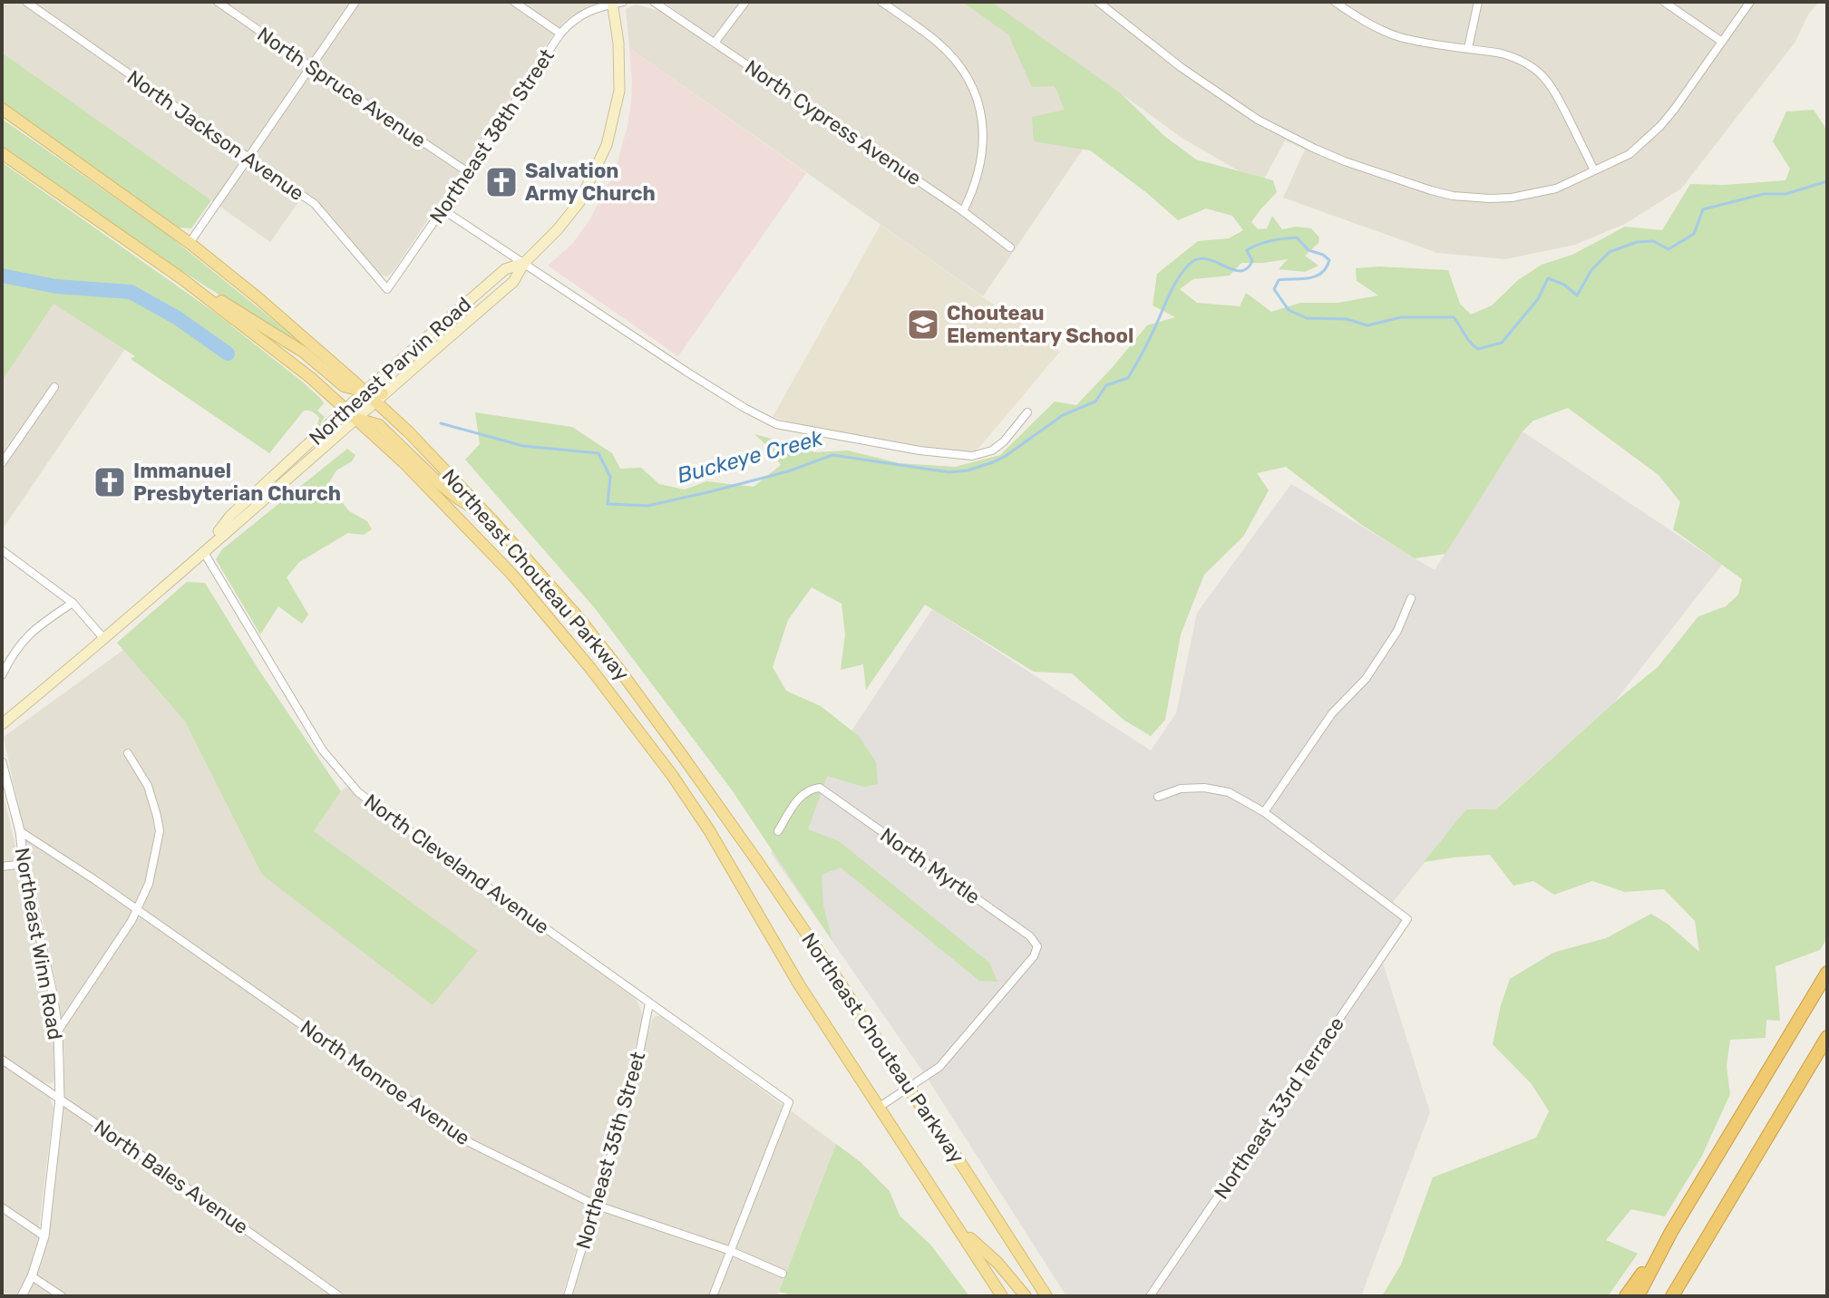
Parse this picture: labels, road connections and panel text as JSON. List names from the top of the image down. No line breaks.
{"streets":{"main road":["Northeast Parvin Road","Northeast Chouteau Parkway"],"street":["North Spruce Avenue","North Cypress Avenue","North Jackson Avenue","Northeast 38th Street","North Cleveland Avenue","North Myrtle","Northeast Winn Road","North Monroe Avenue","Northeast 33rd Terrace","Northeast 35th Street","North Bales Avenue"]},"crossings":[["North Spruce Avenue","Northeast 38th Street"],["North Jackson Avenue","Northeast 38th Street"],["Northeast 38th Street","Northeast Parvin Road"],["Northeast Parvin Road","Northeast Chouteau Parkway"],["Northeast Parvin Road","North Cleveland Avenue"],["Northeast Chouteau Parkway","North Myrtle"],["North Cleveland Avenue","North Monroe Avenue"],["North Cleveland Avenue","Northeast 35th Street"],["Northeast Winn Road","North Monroe Avenue"],["Northeast Winn Road","North Bales Avenue"],["North Monroe Avenue","Northeast 35th Street"]],"water":["Buckeye Creek"],"places":{"church":["Salvation Army Church","Immanuel Presbyterian Church"],"school or university":["Chouteau Elementary School"]}}
